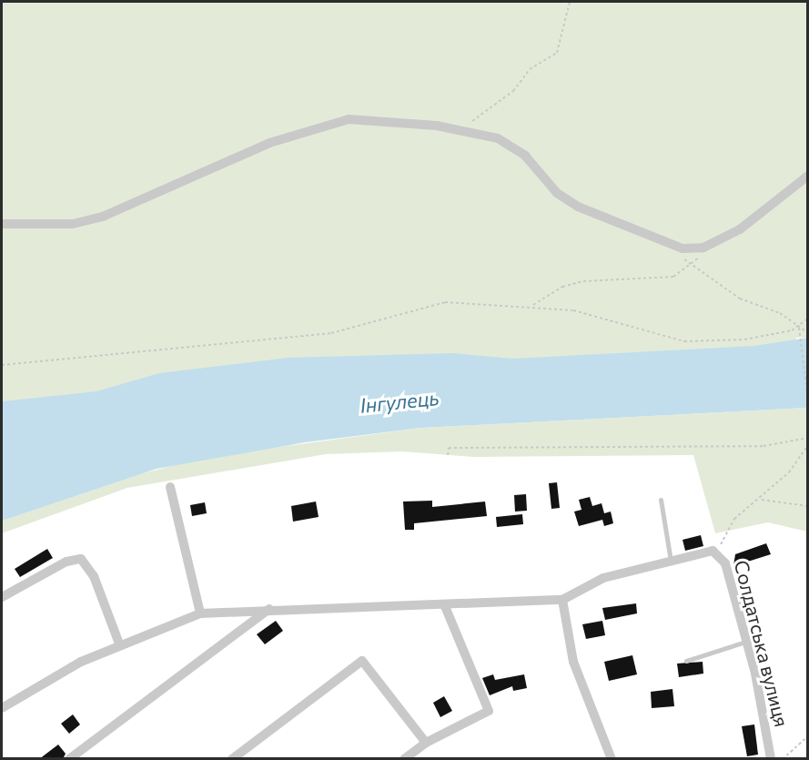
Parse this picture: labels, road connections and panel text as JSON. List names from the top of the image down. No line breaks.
{"streets":{"street":["Солдатська вулиця"]},"water":["Інгулець"]}
